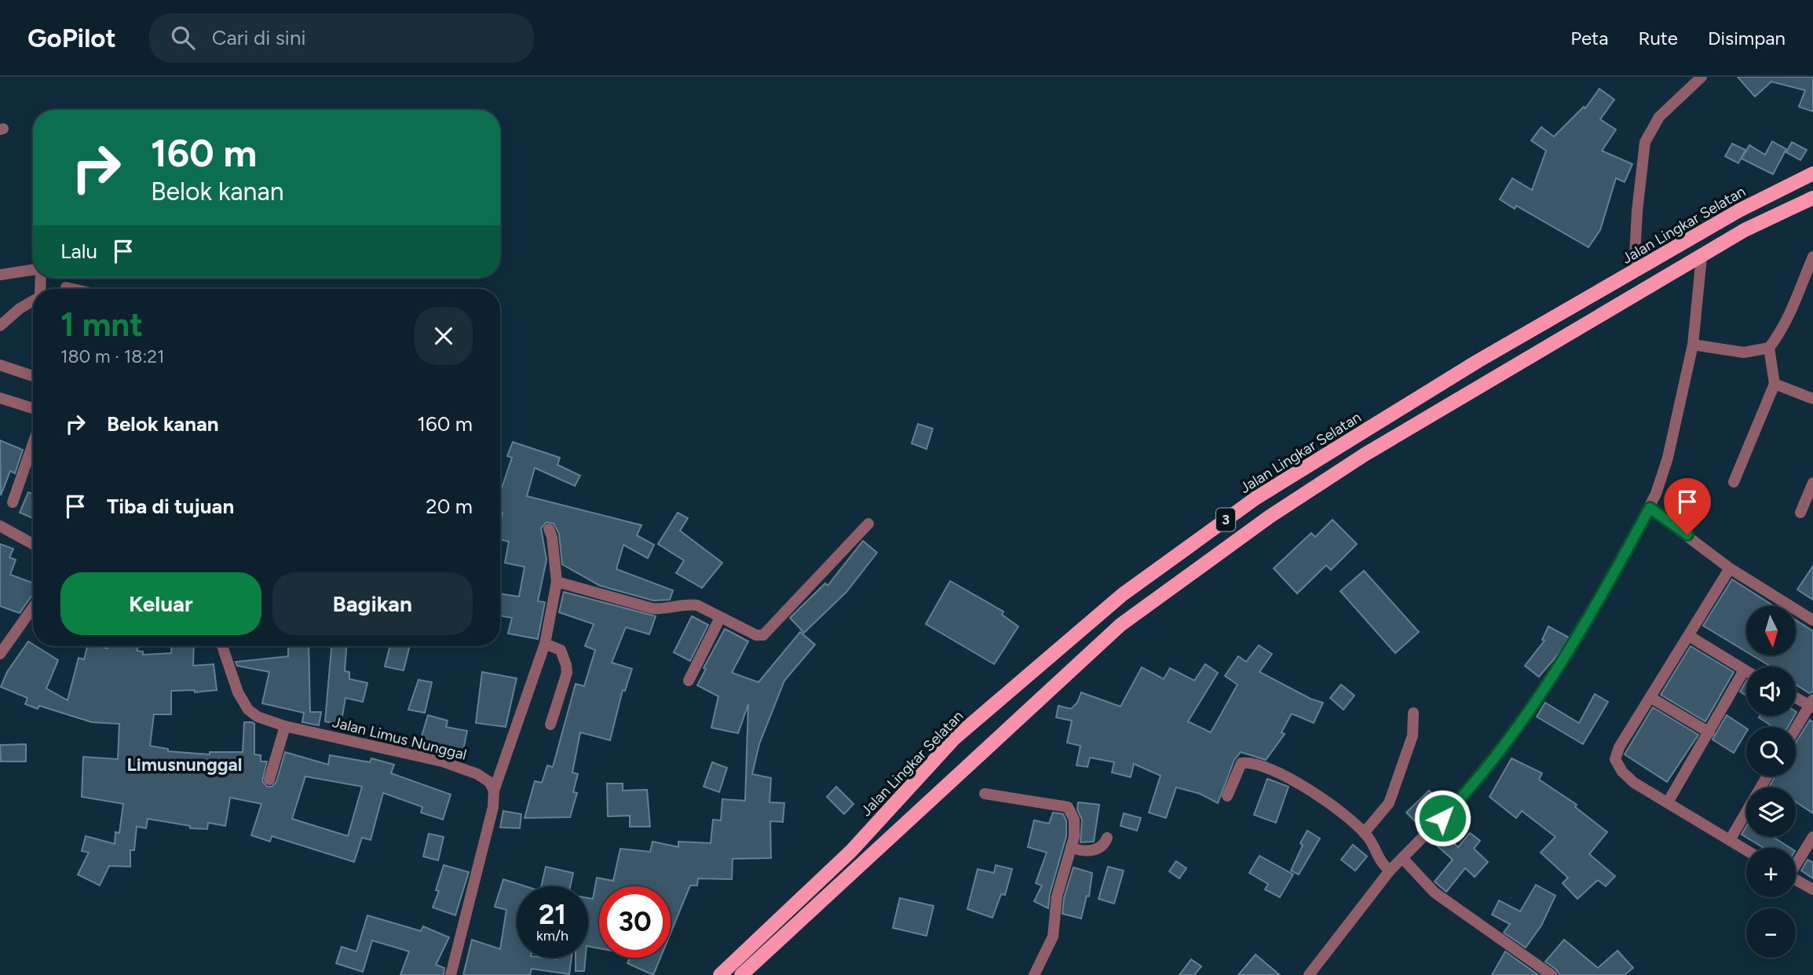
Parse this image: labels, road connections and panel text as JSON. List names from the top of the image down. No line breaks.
{"streets":{"main road":["Jalan Lingkar Selatan","3"],"street":["Jalan Limus Nunggal"]},"districts":["Limusnunggal"],"north":"bottom","page":{"header":"GoPilot","search":"Cari di sini","nav":["Peta","Rute","Disimpan"],"turn":["160 m","Belok kanan"],"then":"Lalu","heading":["1 mnt","180 m · 18:21"],"list":[{"name":"Belok kanan","value":"160 m"},{"name":"Tiba di tujuan","value":"20 m"}],"buttons":["Keluar","Bagikan"],"map_buttons":["+","−"],"speed":"21 km/h","limit":"30"}}
